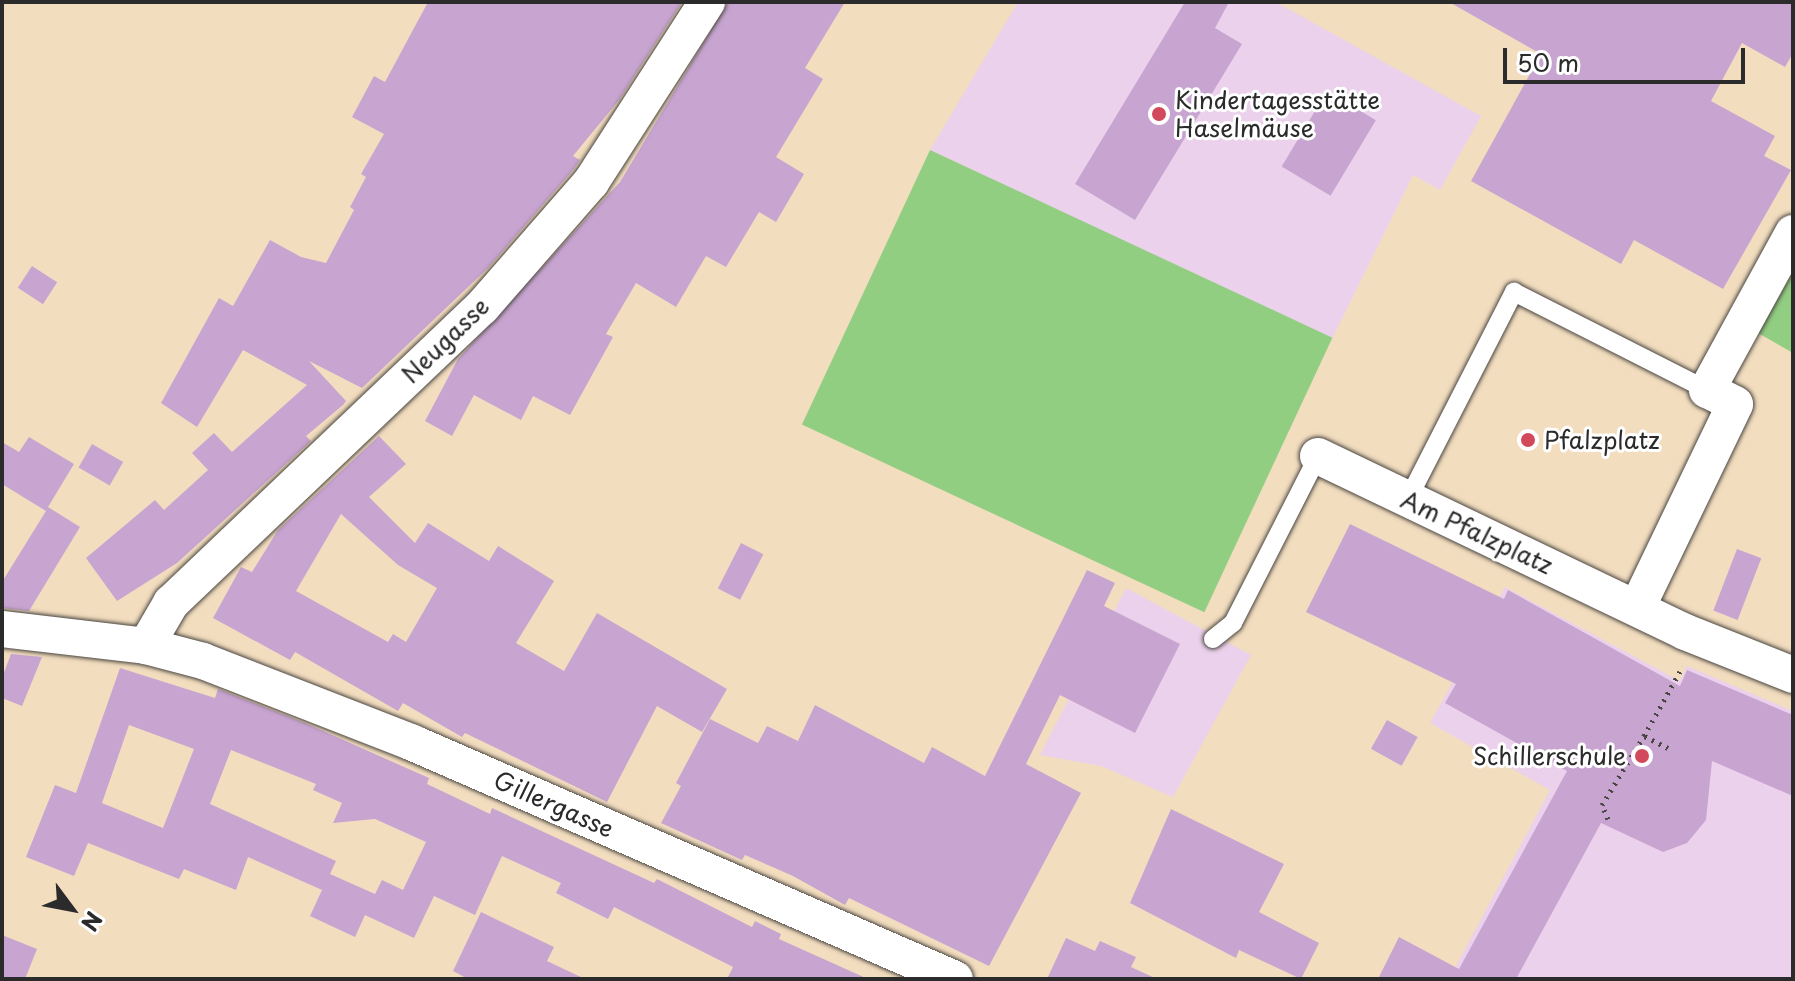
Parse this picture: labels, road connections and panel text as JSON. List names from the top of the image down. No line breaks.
{"streets":{"street":["Neugasse","Am Pfalzplatz","Gillergasse"]},"crossings":[["Neugasse","Gillergasse"]],"places":["Kindertagesstätte Haselmäuse","Pfalzplatz","Schillerschule"],"scale_bar":"50 m","north":"bottom right"}
